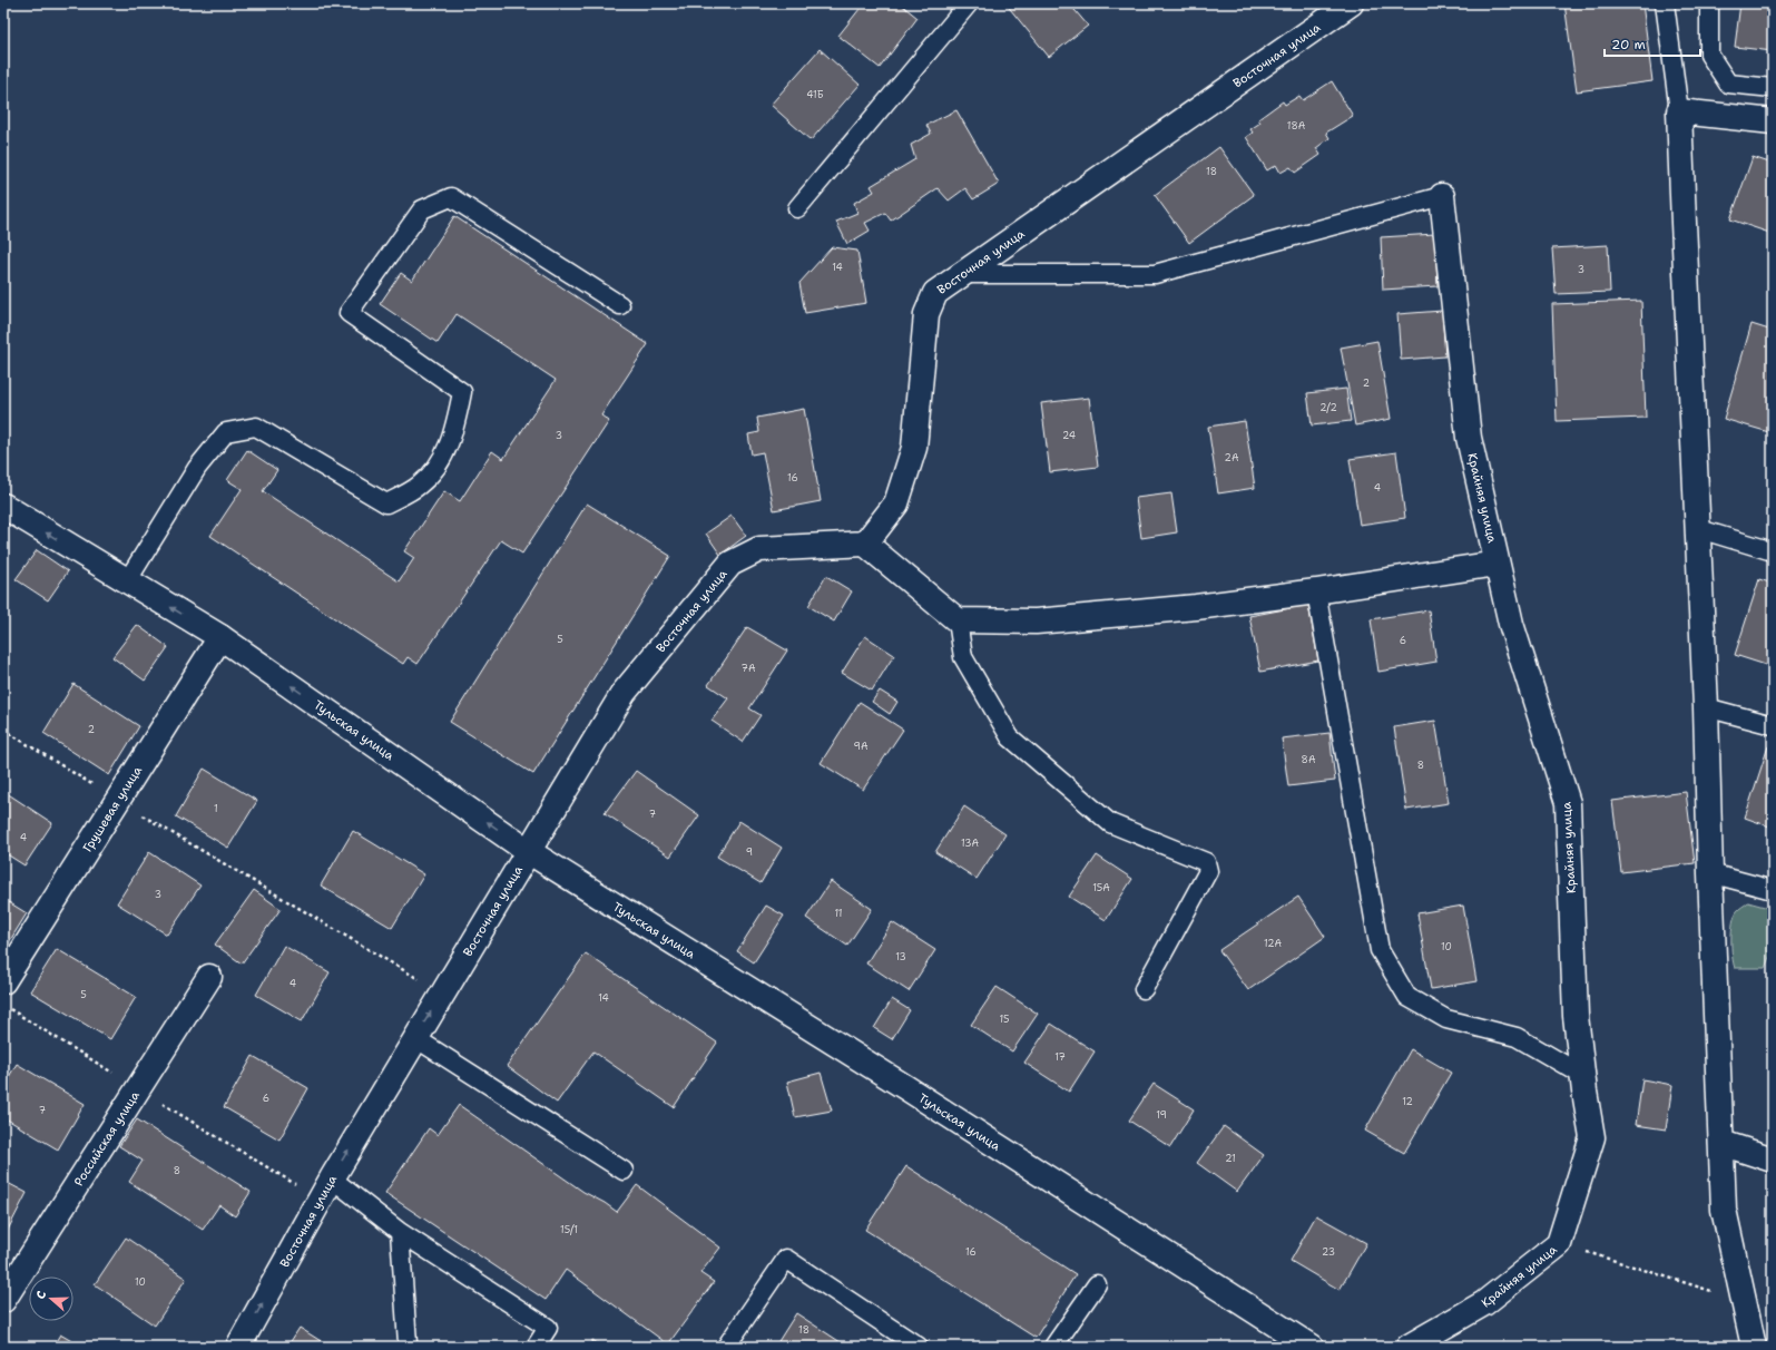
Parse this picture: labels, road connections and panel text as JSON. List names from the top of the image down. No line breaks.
{"streets":{"street":["Восточная улица","Крайняя улица","Тульская улица","Грушевая улица","Российская улица"]},"crossings":[["Восточная улица","Тульская улица"],["Тульская улица","Грушевая улица"]],"one_way":["Тульская улица"],"house_numbers":["41Б","18А","18","14","3","2","2/2","3","24","2А","16","4","5","6","7А","2","9А","8А","8","1","7","4","13А","9","15А","3","11","12А","10","13","4","5","14","15","17","6","12","7","19","21","8","15/1","16","23","10","18"],"scale_bar":"20 m","north":"left"}
